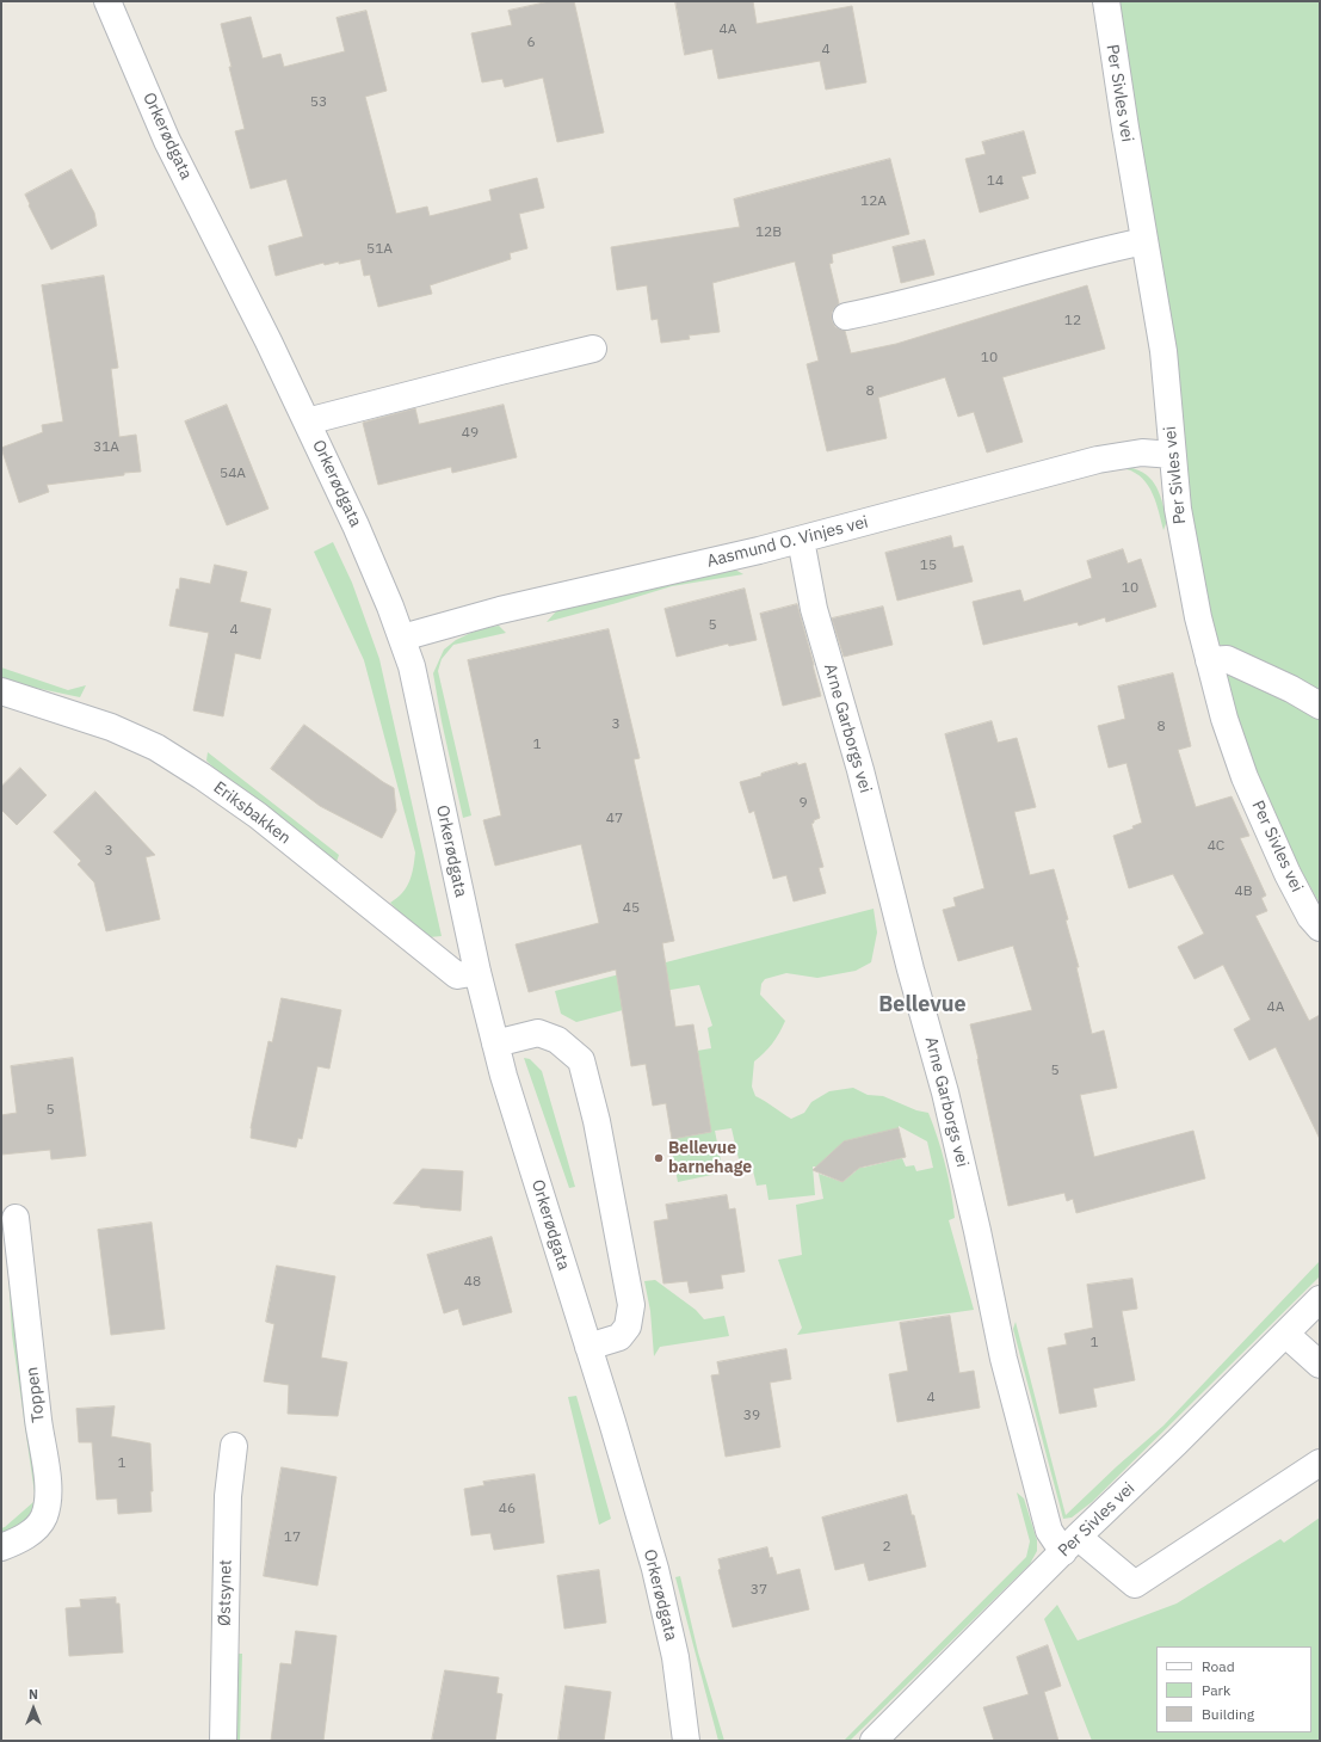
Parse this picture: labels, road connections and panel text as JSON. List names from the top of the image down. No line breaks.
{"streets":{"street":["Per Sivles vei","Orkerødgata","Aasmund O. Vinjes vei","Arne Garborgs vei","Eriksbakken","Toppen","Østsynet"]},"crossings":[["Per Sivles vei","Aasmund O. Vinjes vei"],["Per Sivles vei","Arne Garborgs vei"],["Orkerødgata","Aasmund O. Vinjes vei"],["Orkerødgata","Eriksbakken"],["Aasmund O. Vinjes vei","Arne Garborgs vei"]],"districts":["Bellevue"],"places":["Bellevue barnehage"],"house_numbers":["4A","6","4","53","14","12A","12B","51A","12","10","8","49","31A","54A","15","10","5","4","3","8","1","9","47","4C","3","4B","45","4A","5","5","48","1","4","39","1","46","17","2","37"],"legend":["Road","Park","Building"],"north":"top"}
